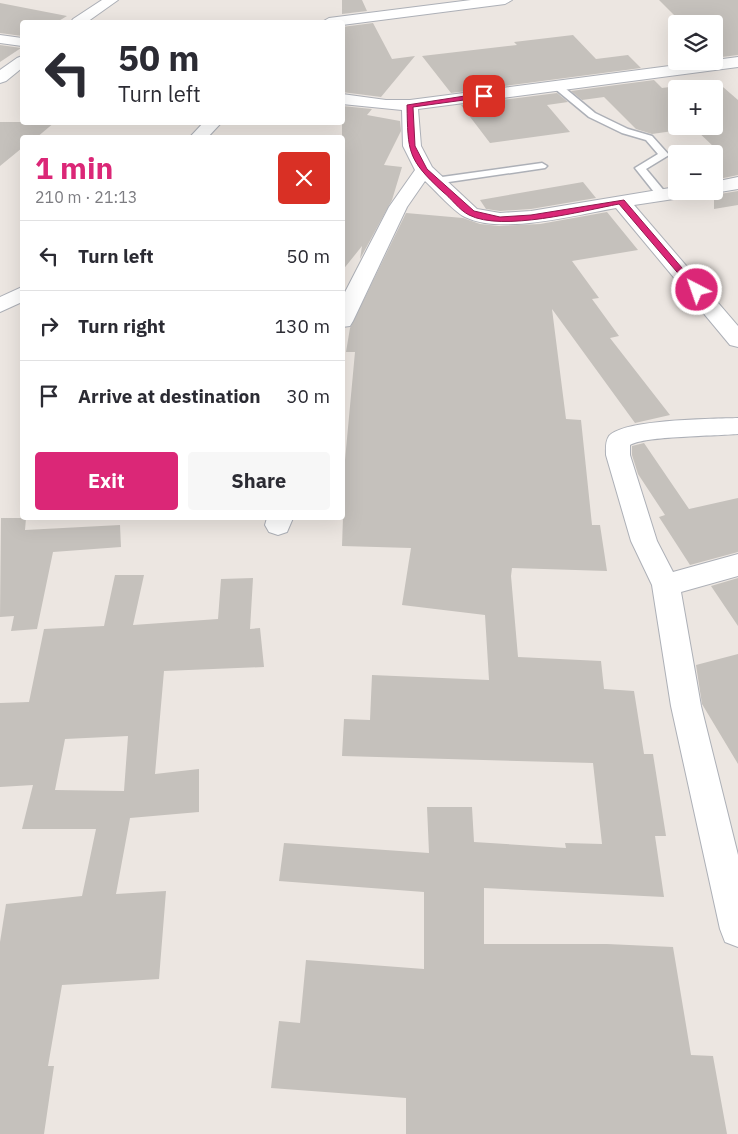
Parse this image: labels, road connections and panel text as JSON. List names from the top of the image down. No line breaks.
{"page":{"map_buttons":["+","−"],"turn":["50 m","Turn left"],"heading":["1 min","210 m · 21:13"],"list":[{"name":"Turn left","value":"50 m"},{"name":"Turn right","value":"130 m"},{"name":"Arrive at destination","value":"30 m"}],"buttons":["Exit","Share"]}}
